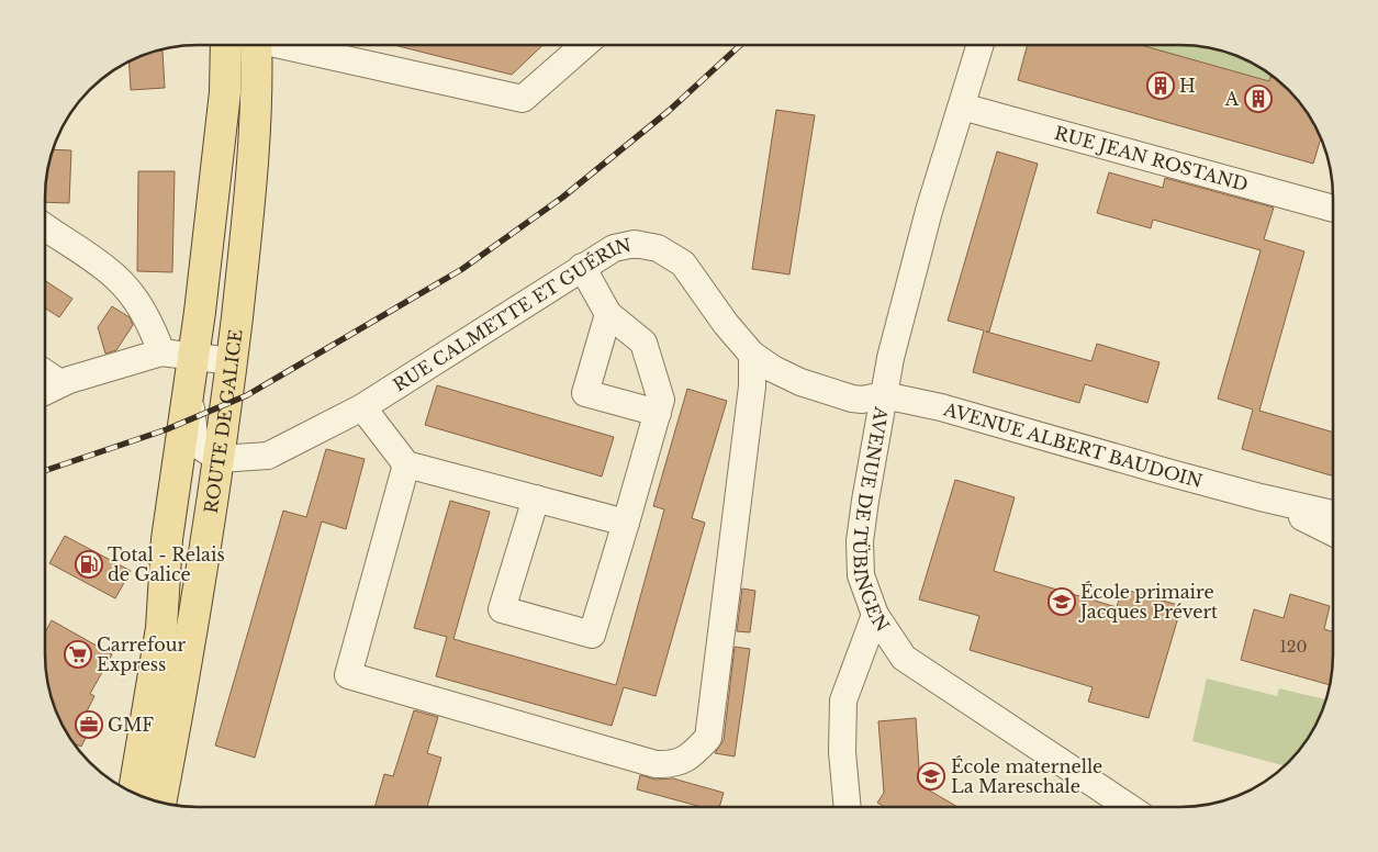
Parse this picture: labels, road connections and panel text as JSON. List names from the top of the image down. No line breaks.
{"streets":{"main road":["ROUTE DE GALICE"],"street":["RUE JEAN ROSTAND","RUE CALMETTE ET GUÉRIN","AVENUE ALBERT BAUDOIN","AVENUE DE TÜBINGEN"]},"crossings":[["RUE JEAN ROSTAND","AVENUE DE TÜBINGEN"],["RUE CALMETTE ET GUÉRIN","ROUTE DE GALICE"],["RUE CALMETTE ET GUÉRIN","AVENUE ALBERT BAUDOIN"],["RUE CALMETTE ET GUÉRIN","AVENUE DE TÜBINGEN"],["AVENUE ALBERT BAUDOIN","AVENUE DE TÜBINGEN"]],"places":{"building":["H","A"],"fuel station":["Total - Relais de Galice"],"school or university":["École primaire Jacques Prévert","École maternelle La Mareschale"],"supermarket":["Carrefour Express"],"office":["GMF"]},"house_numbers":["120"]}
